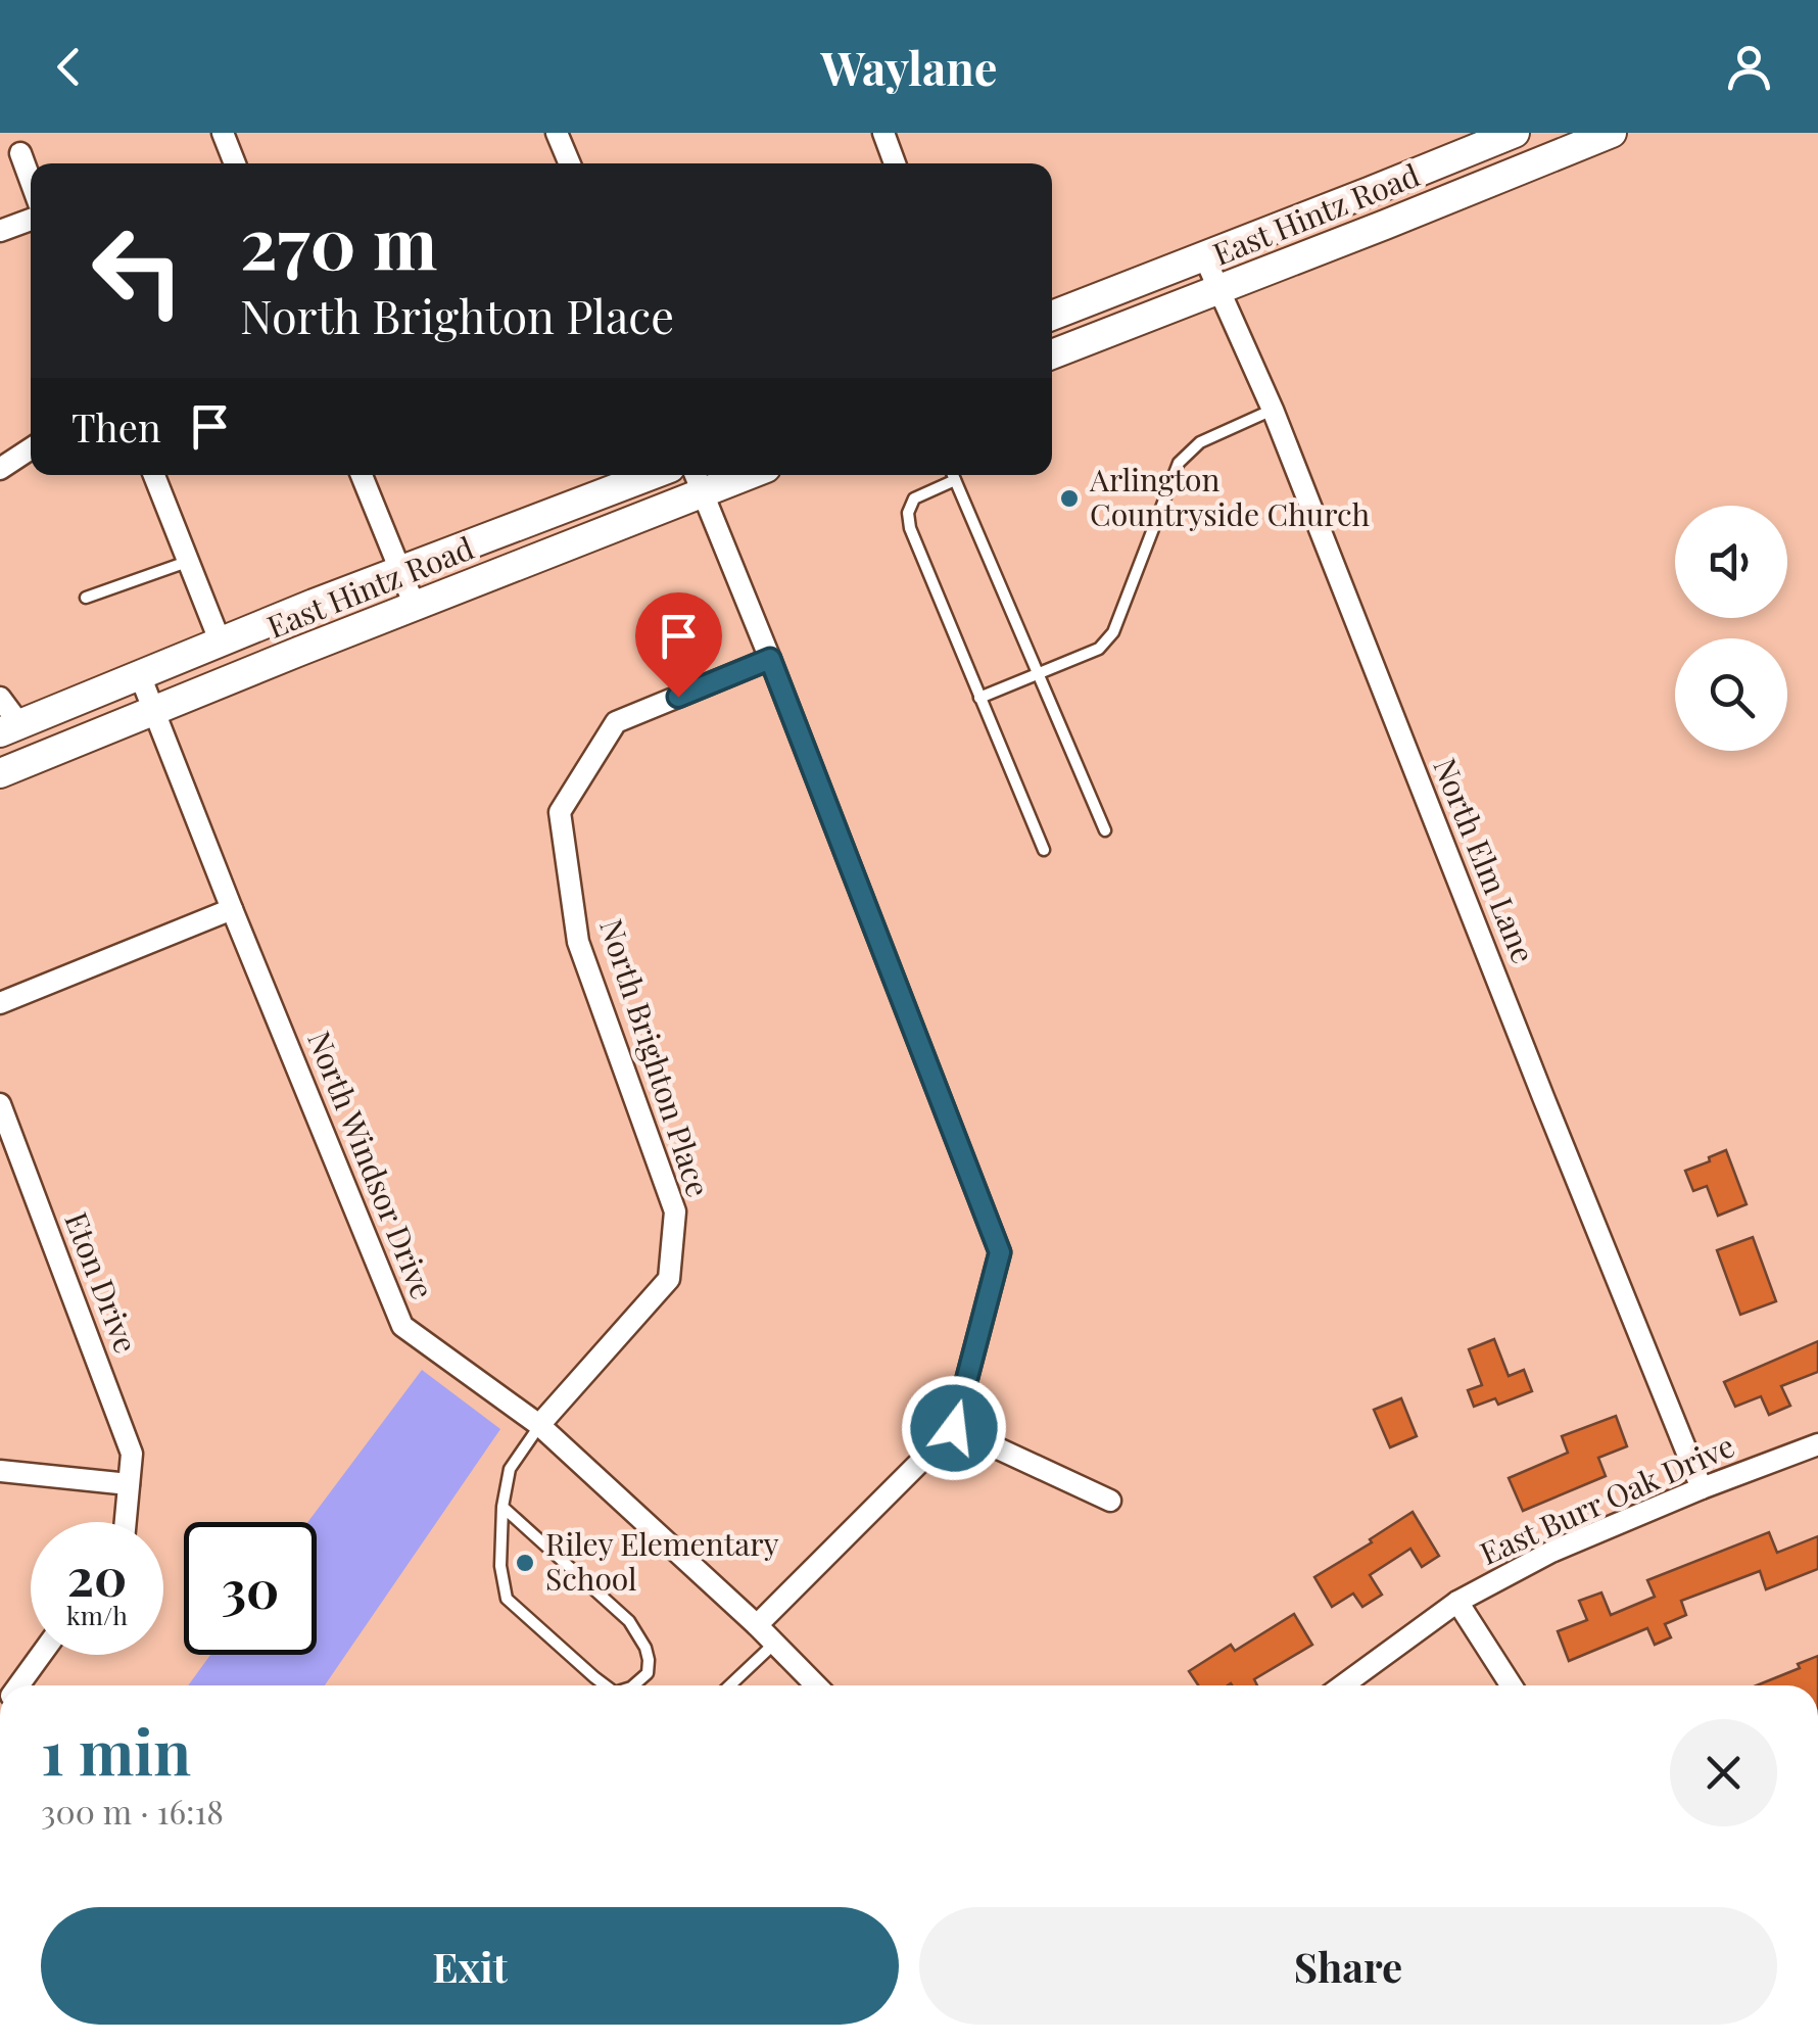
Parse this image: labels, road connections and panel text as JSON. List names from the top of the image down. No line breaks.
{"streets":{"main road":["East Hintz Road"],"street":["North Elm Lane","North Brighton Place","North Windsor Drive","Eton Drive","East Burr Oak Drive"]},"crossings":[["East Hintz Road","North Elm Lane"],["East Hintz Road","North Windsor Drive"],["North Elm Lane","East Burr Oak Drive"],["North Brighton Place","North Windsor Drive"]],"places":["Arlington Countryside Church","Riley Elementary School"],"page":{"header":"Waylane","turn":["270 m","North Brighton Place"],"then":"Then","speed":"20 km/h","limit":"30","heading":["1 min","300 m · 16:18"],"buttons":["Exit","Share"]}}
